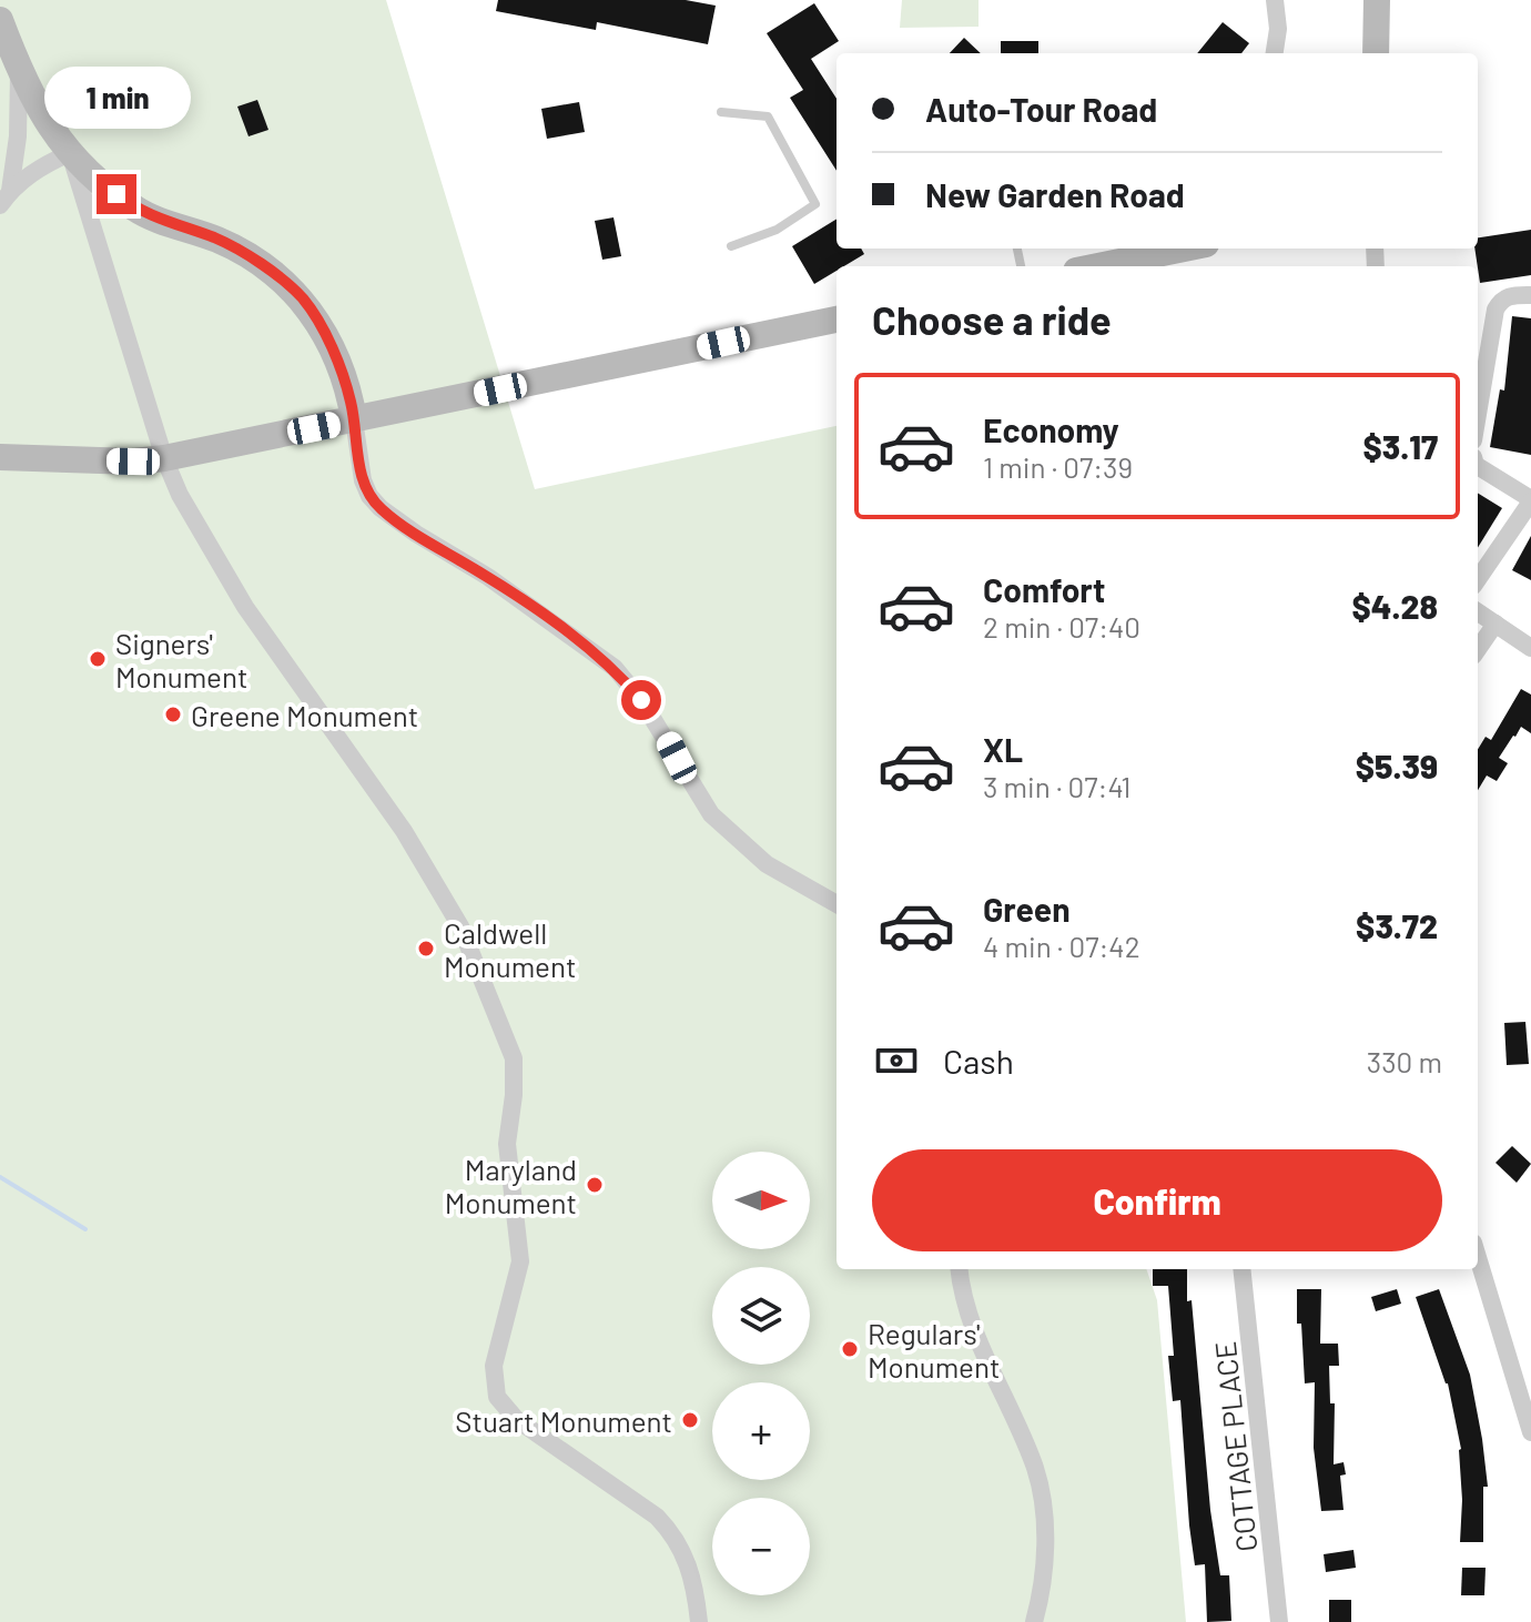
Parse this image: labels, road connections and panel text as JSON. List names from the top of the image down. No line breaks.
{"streets":{"street":["COTTAGE PLACE"]},"places":["Signers' Monument","Greene Monument","Caldwell Monument","Maryland Monument","Regulars' Monument","Stuart Monument"],"north":"right","page":{"banner":["Auto-Tour Road","New Garden Road"],"bubble":"1 min","heading":"Choose a ride","list":[{"name":"Economy","note":"1 min · 07:39","value":"$3.17"},{"name":"Comfort","note":"2 min · 07:40","value":"$4.28"},{"name":"XL","note":"3 min · 07:41","value":"$5.39"},{"name":"Green","note":"4 min · 07:42","value":"$3.72"}],"pay":["Cash","330 m"],"buttons":"Confirm","map_buttons":["+","−"]}}
